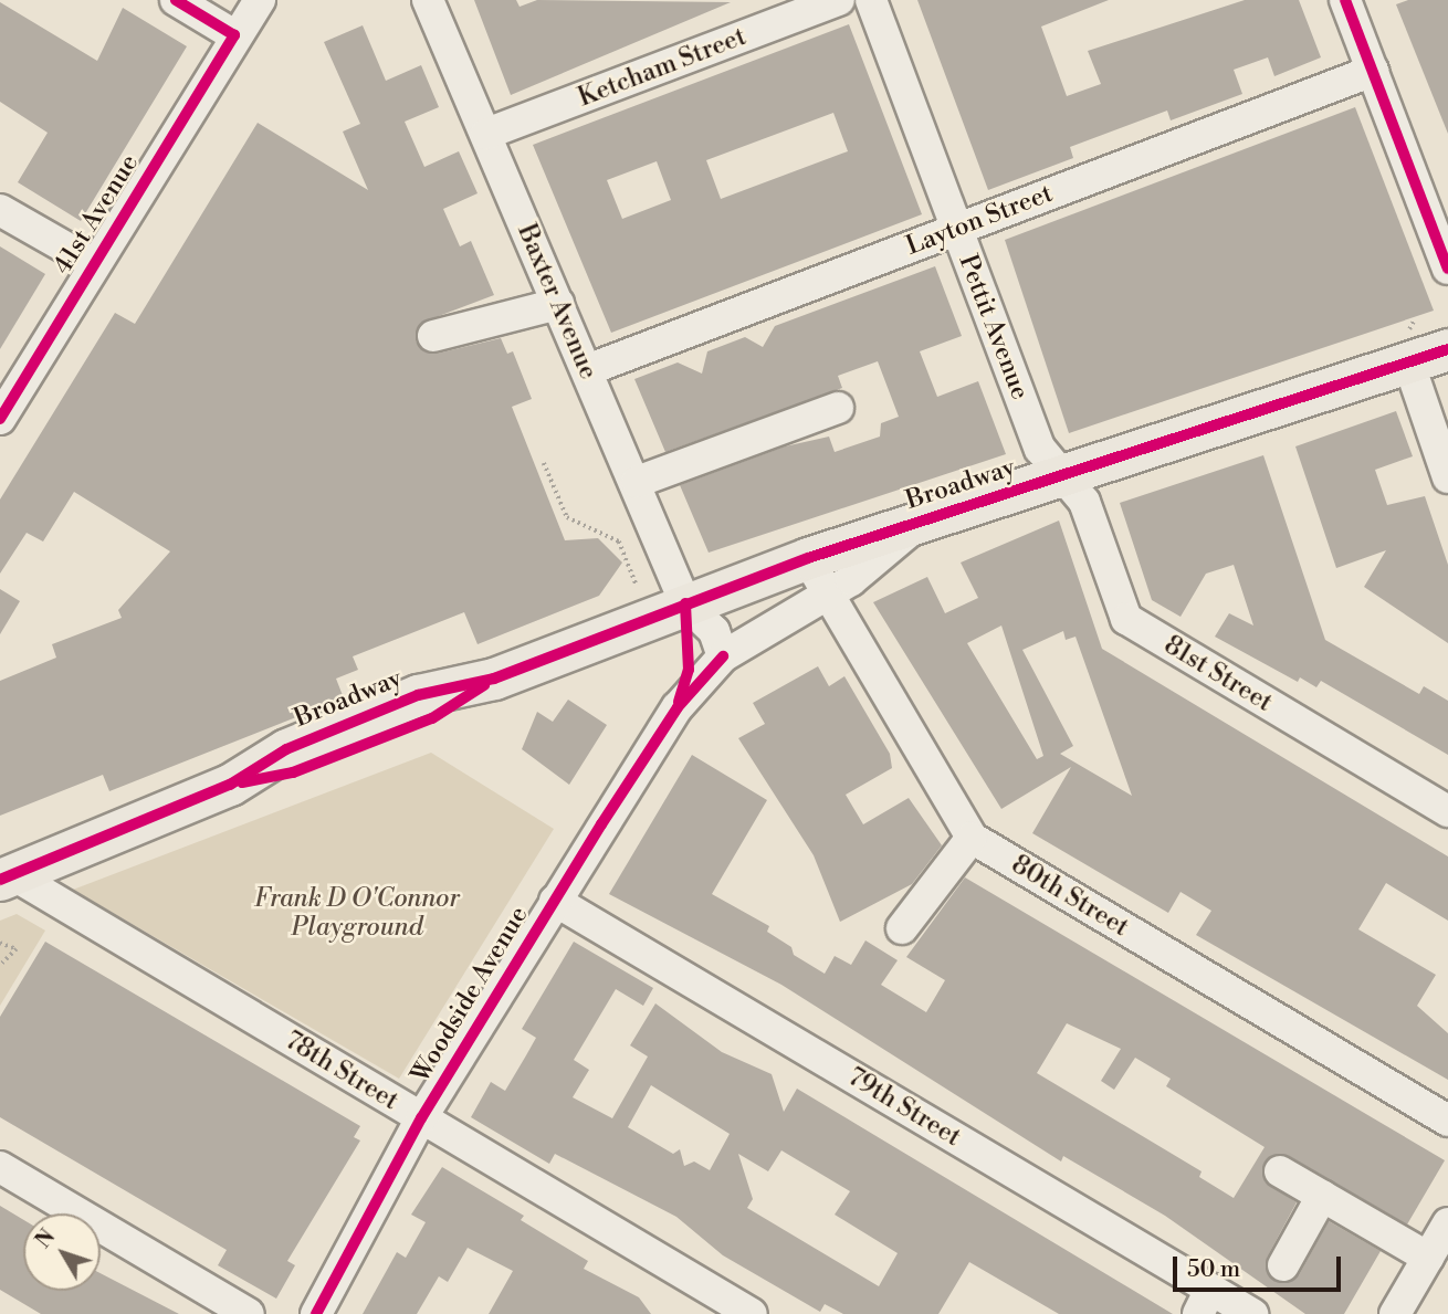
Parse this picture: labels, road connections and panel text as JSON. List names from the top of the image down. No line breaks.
{"streets":{"main road":["Broadway"],"street":["Ketcham Street","41st Avenue","Layton Street","Baxter Avenue","Pettit Avenue","81st Street","80th Street","Woodside Avenue","78th Street","79th Street"]},"crossings":[["Ketcham Street","Baxter Avenue"],["Layton Street","Baxter Avenue"],["Layton Street","Pettit Avenue"],["Baxter Avenue","Broadway"],["Pettit Avenue","Broadway"],["Pettit Avenue","81st Street"],["Broadway","81st Street"],["Broadway","80th Street"],["Broadway","Woodside Avenue"],["Broadway","78th Street"],["80th Street","Woodside Avenue"],["Woodside Avenue","78th Street"],["Woodside Avenue","79th Street"]],"parks":["Frank D O'Connor Playground"],"scale_bar":"50 m","north":"top left"}
